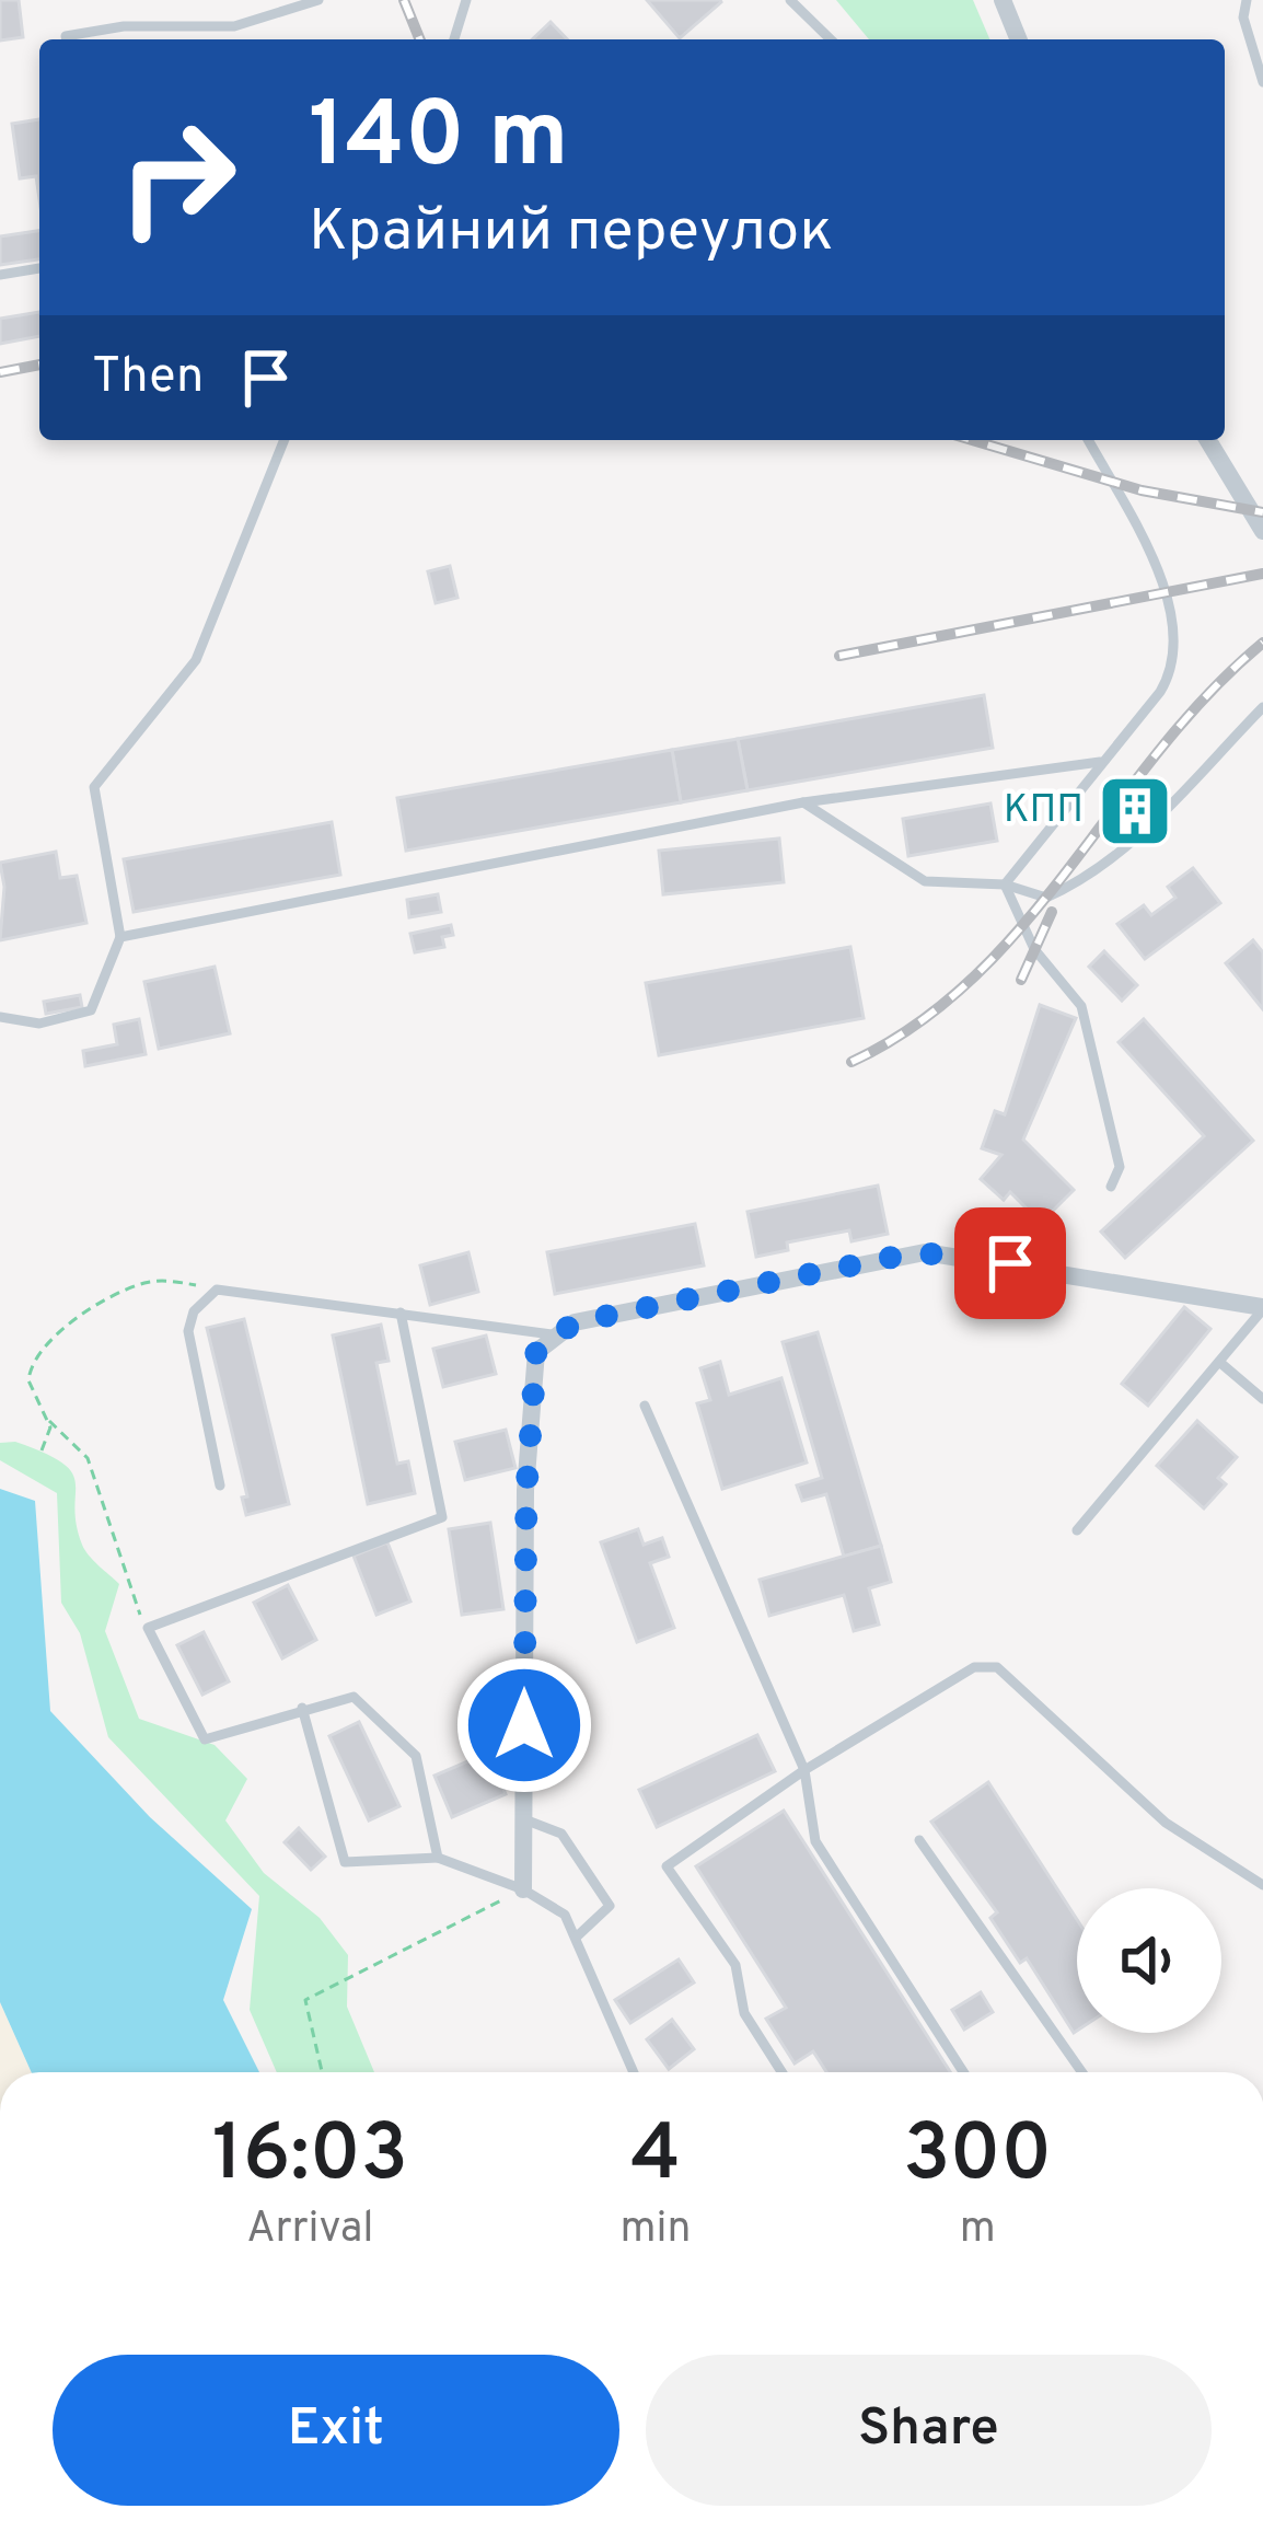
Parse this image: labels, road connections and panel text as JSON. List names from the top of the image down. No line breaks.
{"places":{"building":["КПП"]},"page":{"turn":["140 m","Крайний переулок"],"then":"Then","eta":["16:03","Arrival","4","min","300","m"],"buttons":["Exit","Share"]}}
